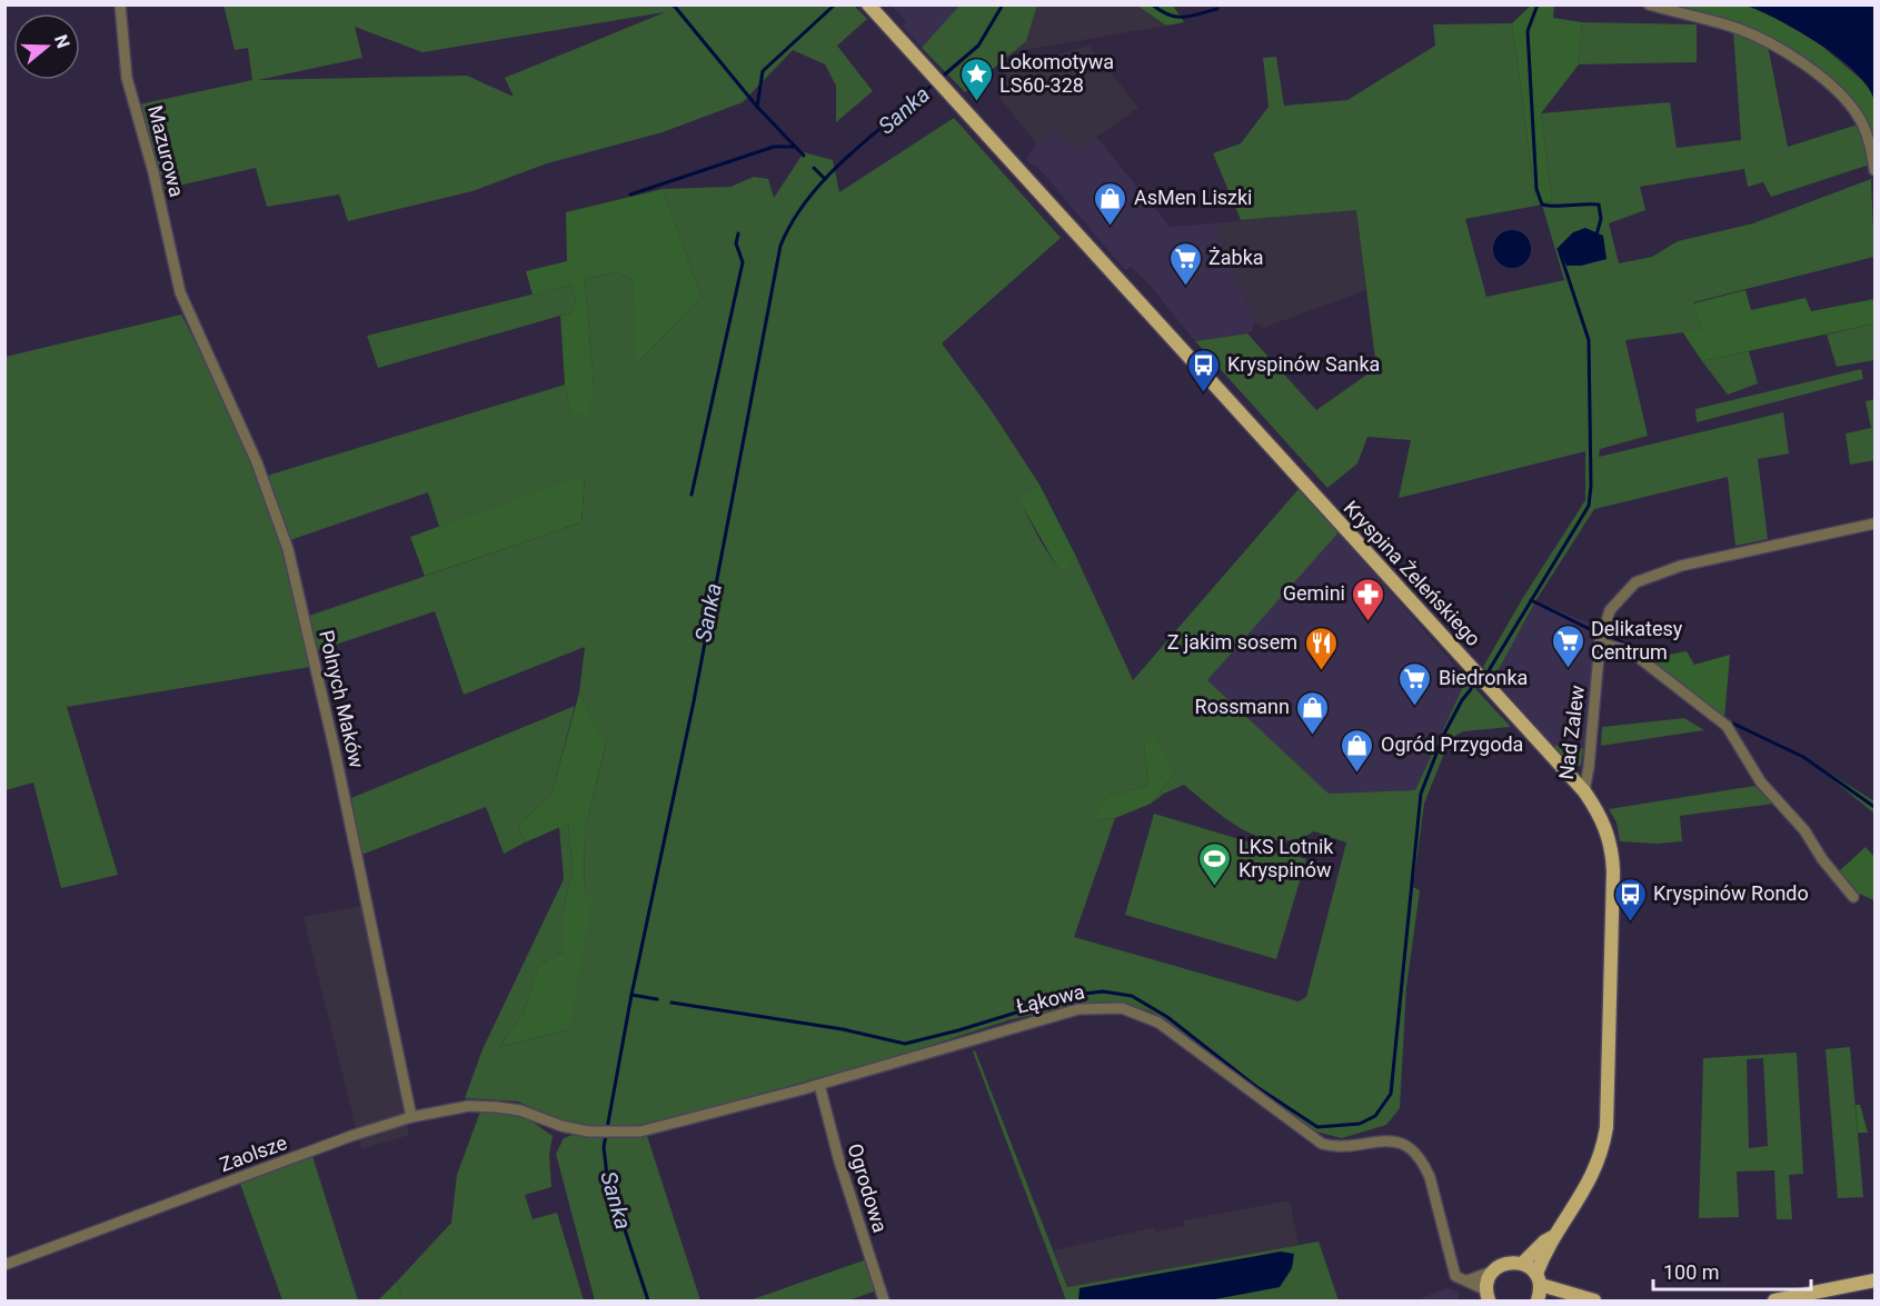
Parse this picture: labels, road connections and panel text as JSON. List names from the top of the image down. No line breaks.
{"streets":{"main road":["Kryspina Żeleńskiego"],"street":["Mazurowa","Polnych Maków","Nad Zalew","Łąkowa","Zaolsze","Ogrodowa"]},"crossings":[["Mazurowa","Polnych Maków"],["Kryspina Żeleńskiego","Nad Zalew"],["Polnych Maków","Zaolsze"],["Łąkowa","Zaolsze"],["Łąkowa","Ogrodowa"]],"water":["Sanka"],"places":{"place":["Lokomotywa LS60-328"],"shop":["AsMen Liszki","Rossmann","Ogród Przygoda"],"supermarket":["Żabka","Delikatesy Centrum","Biedronka"],"bus stop":["Kryspinów Sanka","Kryspinów Rondo"],"pharmacy":["Gemini"],"restaurant":["Z jakim sosem"],"sports":["LKS Lotnik Kryspinów"]},"scale_bar":"100 m","north":"right"}
